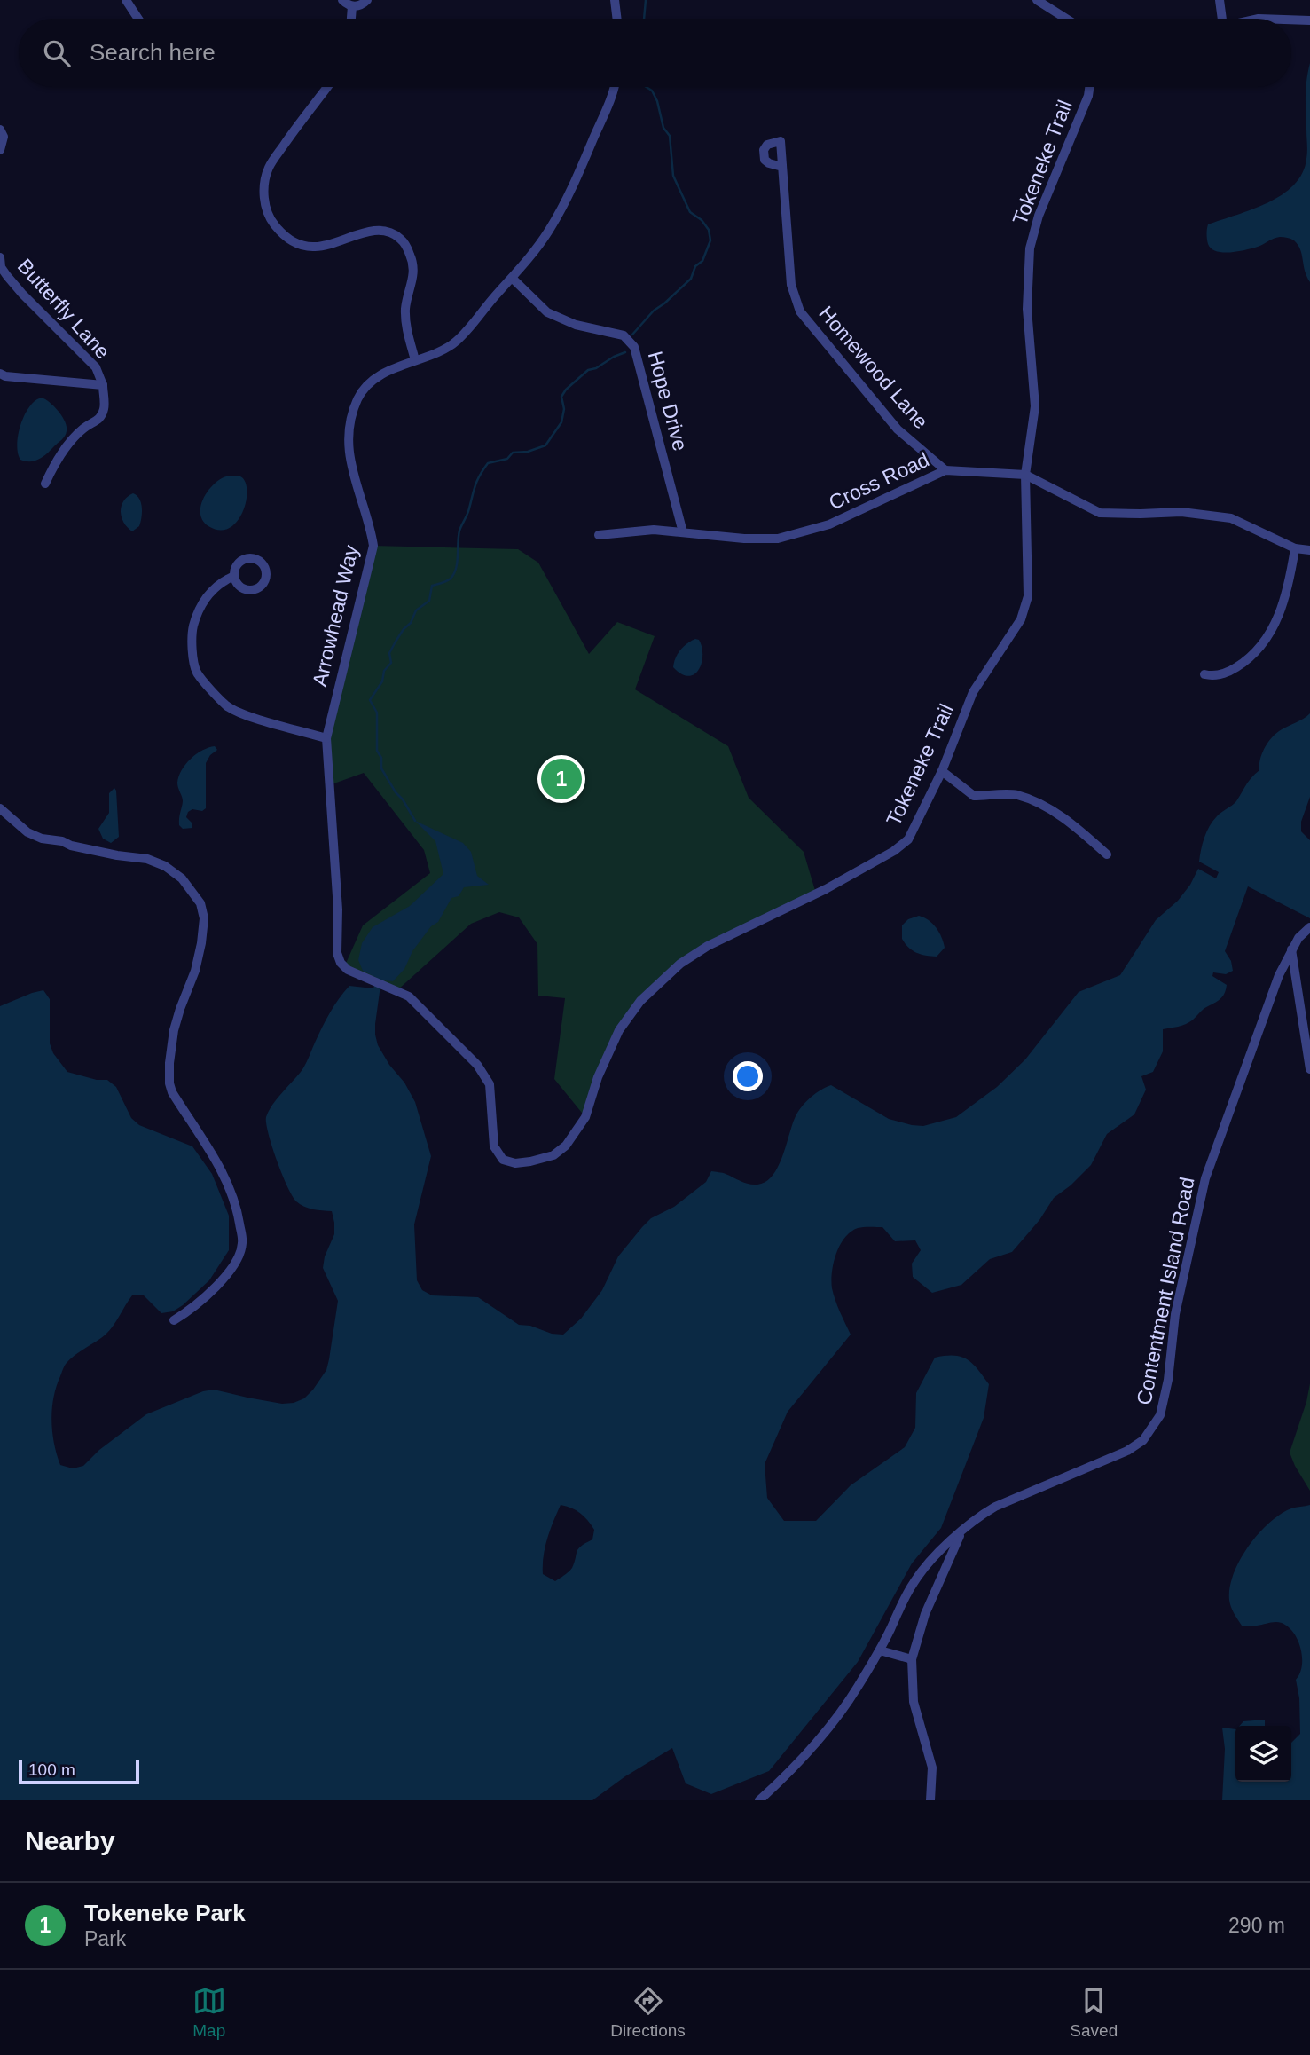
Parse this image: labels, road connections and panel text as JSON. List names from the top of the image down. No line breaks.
{"streets":{"street":["Tokeneke Trail","Butterfly Lane","Homewood Lane","Hope Drive","Cross Road","Arrowhead Way","Contentment Island Road"]},"crossings":[["Tokeneke Trail","Cross Road"],["Tokeneke Trail","Arrowhead Way"],["Homewood Lane","Cross Road"],["Hope Drive","Cross Road"],["Hope Drive","Arrowhead Way"]],"scale_bar":"100 m","page":{"search":"Search here","pins":"1","scale":"100 m","heading":"Nearby","list":[{"mark":"1","name":"Tokeneke Park","note":"Park","value":"290 m"}],"nav":["Map","Directions","Saved"]}}
